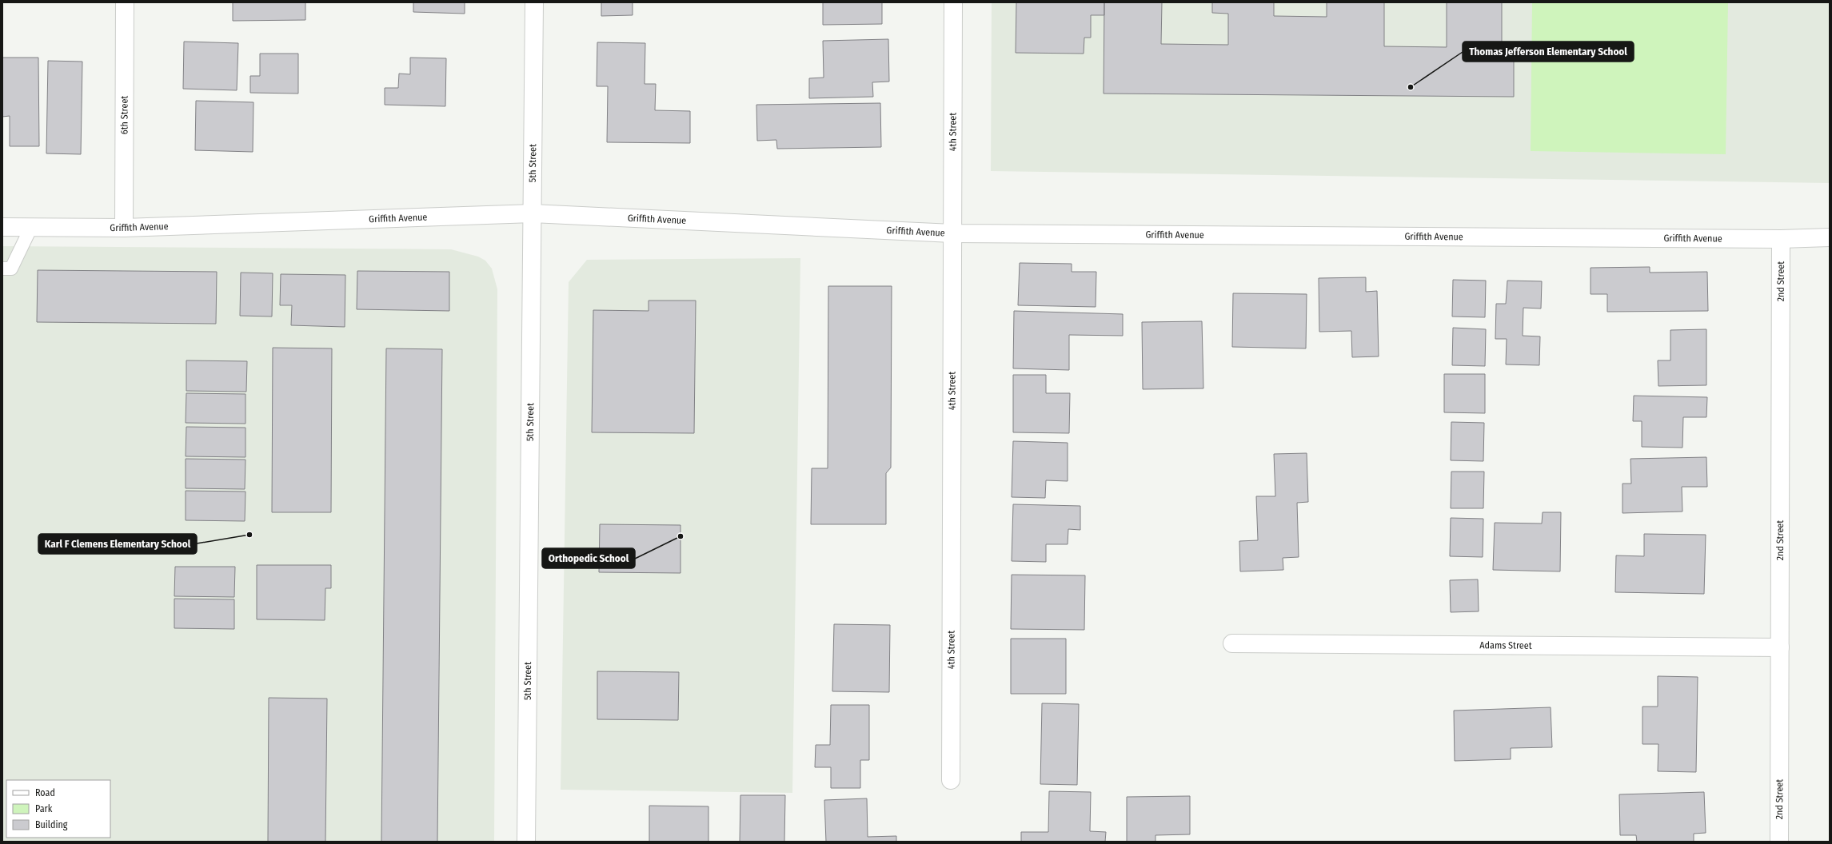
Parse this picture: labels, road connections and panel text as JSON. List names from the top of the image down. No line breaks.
{"streets":{"street":["6th Street","4th Street","5th Street","Griffith Avenue","2nd Street","Adams Street"]},"crossings":[["6th Street","Griffith Avenue"],["4th Street","Griffith Avenue"],["5th Street","Griffith Avenue"],["Griffith Avenue","2nd Street"],["2nd Street","Adams Street"]],"places":["Thomas Jefferson Elementary School","Karl F Clemens Elementary School","Orthopedic School"],"legend":["Road","Park","Building"]}
